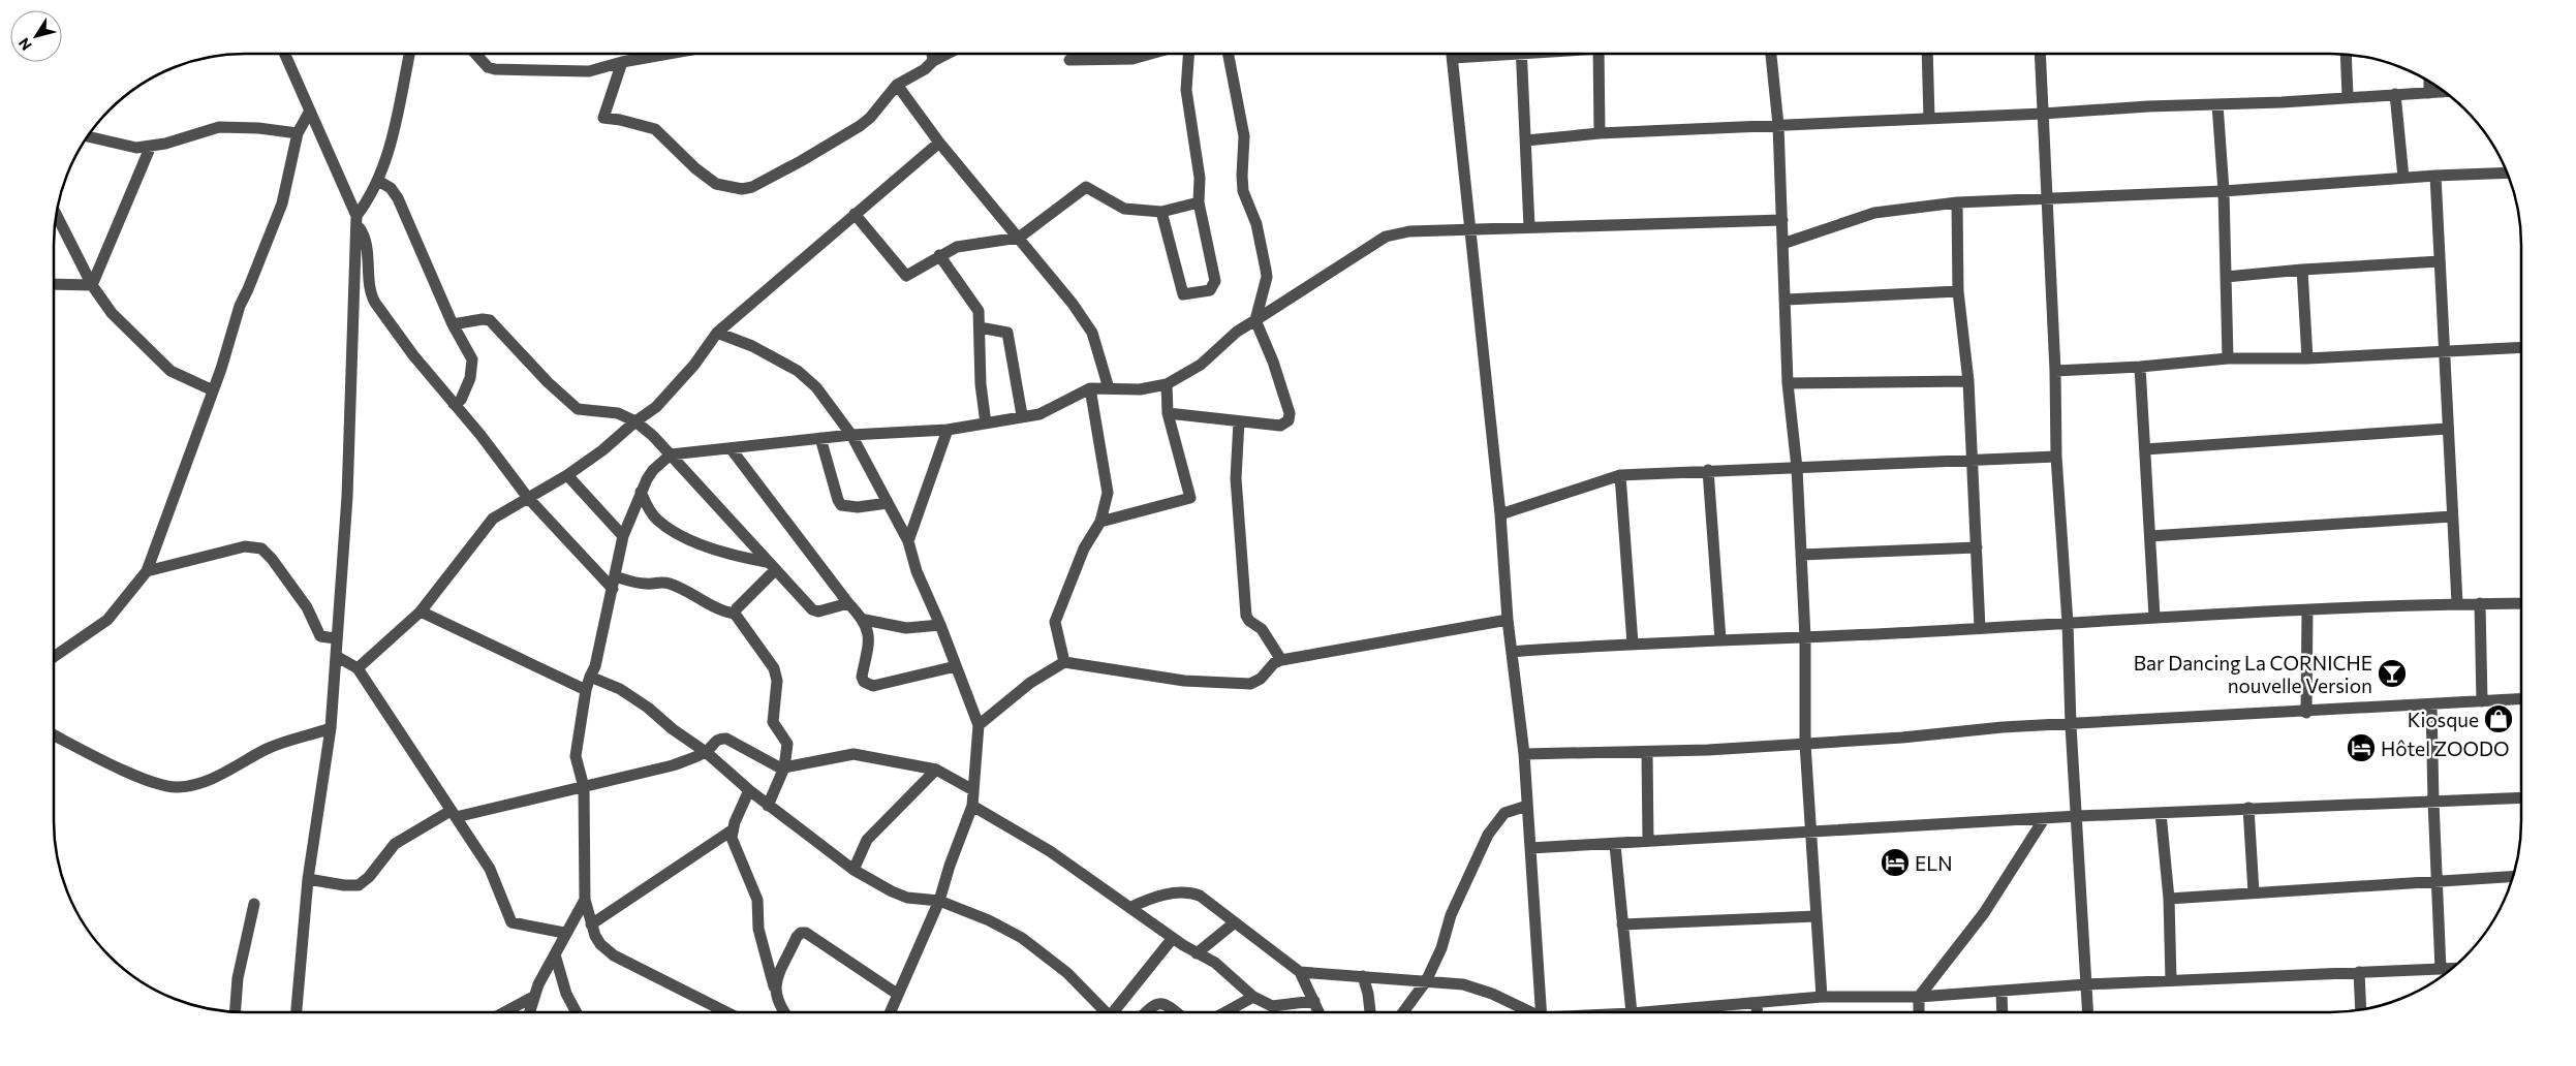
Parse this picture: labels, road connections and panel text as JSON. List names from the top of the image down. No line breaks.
{"places":{"bar":["Bar Dancing La CORNICHE nouvelle Version"],"shop":["Kiosque"],"hotel":["Hôtel ZOODO","ELN"]},"north":"bottom left"}
